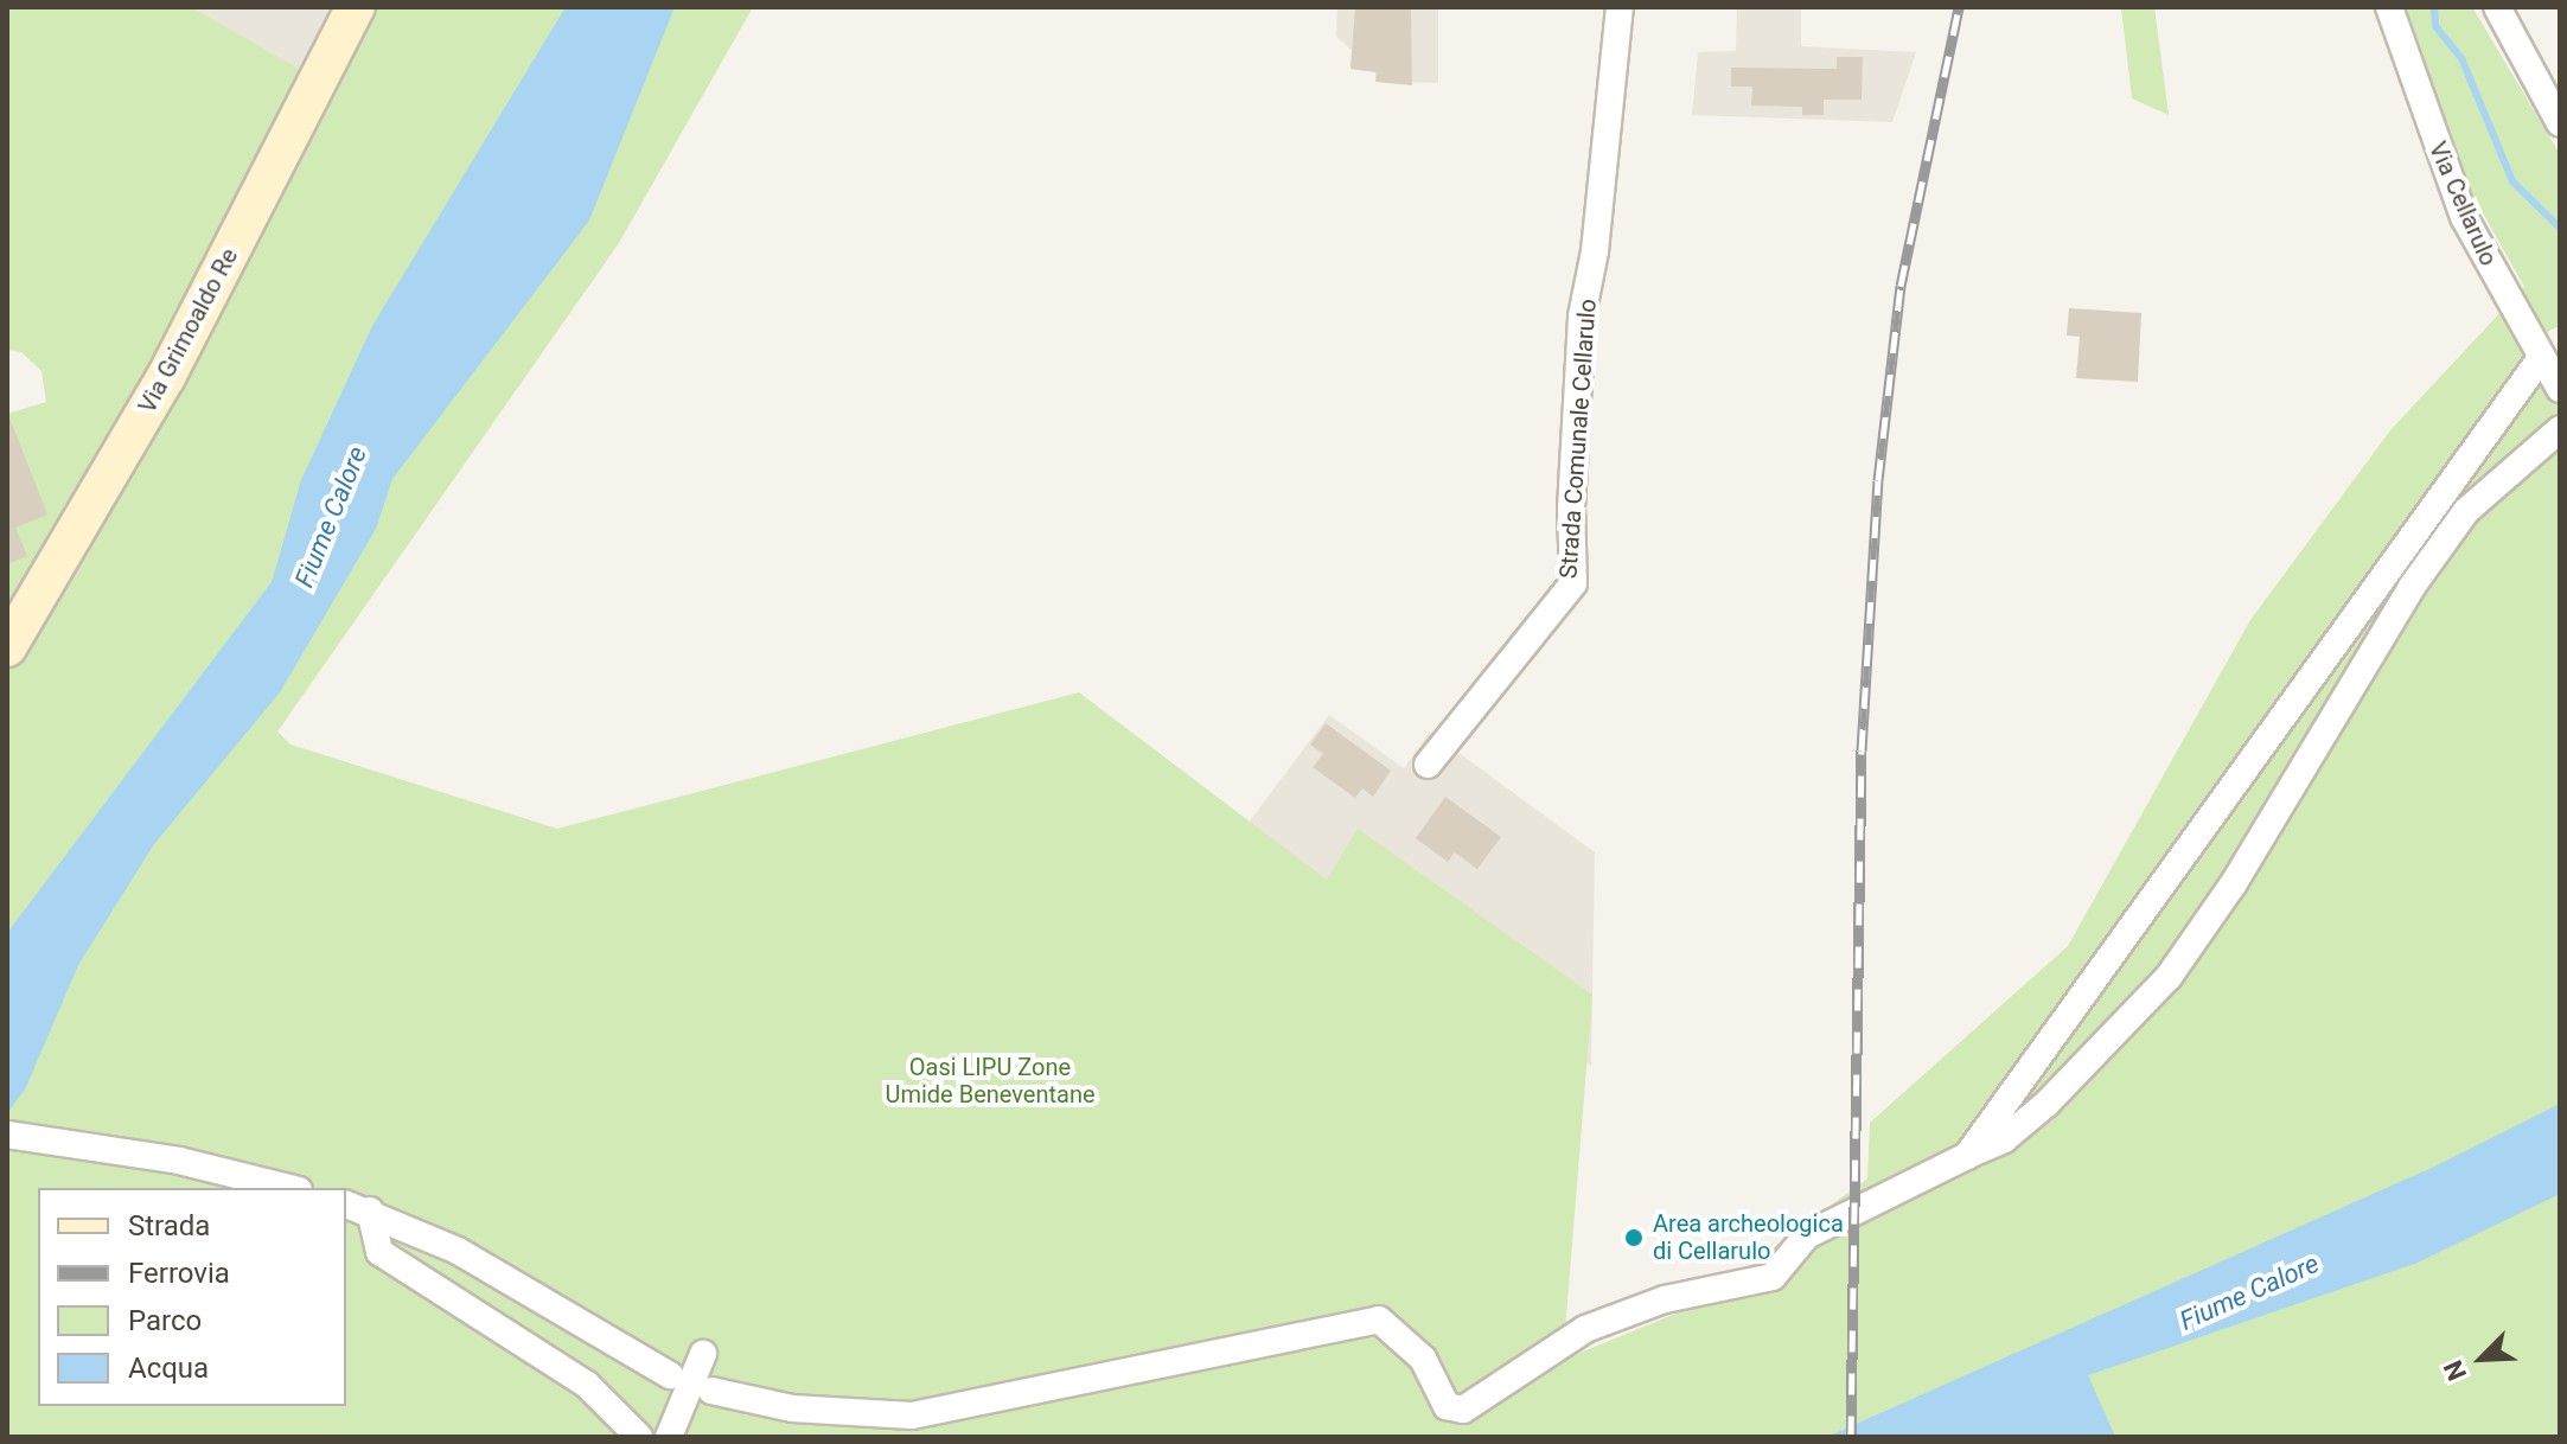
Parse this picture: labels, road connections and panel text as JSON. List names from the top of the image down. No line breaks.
{"streets":{"main road":["Via Grimoaldo Re"],"street":["Via Cellarulo","Strada Comunale Cellarulo"]},"water":["Fiume Calore"],"parks":["Oasi LIPU Zone Umide Beneventane"],"places":["Area archeologica di Cellarulo"],"legend":["Strada","Ferrovia","Parco","Acqua"],"north":"bottom left"}
